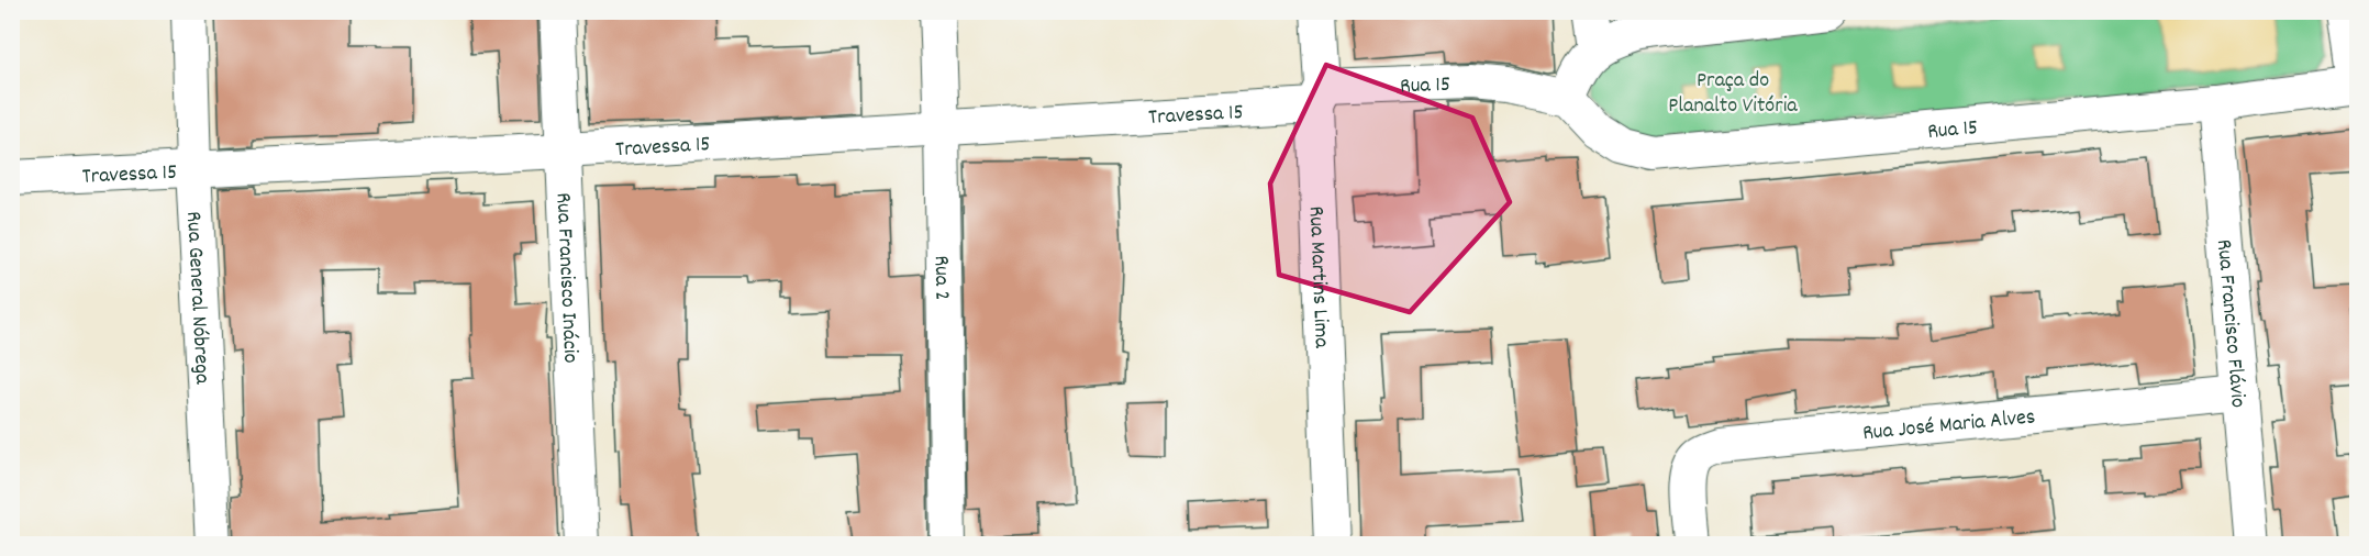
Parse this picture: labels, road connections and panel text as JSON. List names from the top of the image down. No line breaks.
{"streets":{"street":["Rua 15","Travessa 15","Rua Martins Lima","Rua Francisco Inácio","Rua 2","Rua General Nóbrega","Rua Francisco Flávio","Rua José Maria Alves"]},"crossings":[["Rua 15","Travessa 15"],["Rua 15","Rua Martins Lima"],["Rua 15","Rua Francisco Flávio"],["Travessa 15","Rua Martins Lima"],["Travessa 15","Rua Francisco Inácio"],["Travessa 15","Rua 2"],["Travessa 15","Rua General Nóbrega"],["Rua Francisco Flávio","Rua José Maria Alves"]],"parks":["Praça do Planalto Vitória"]}
